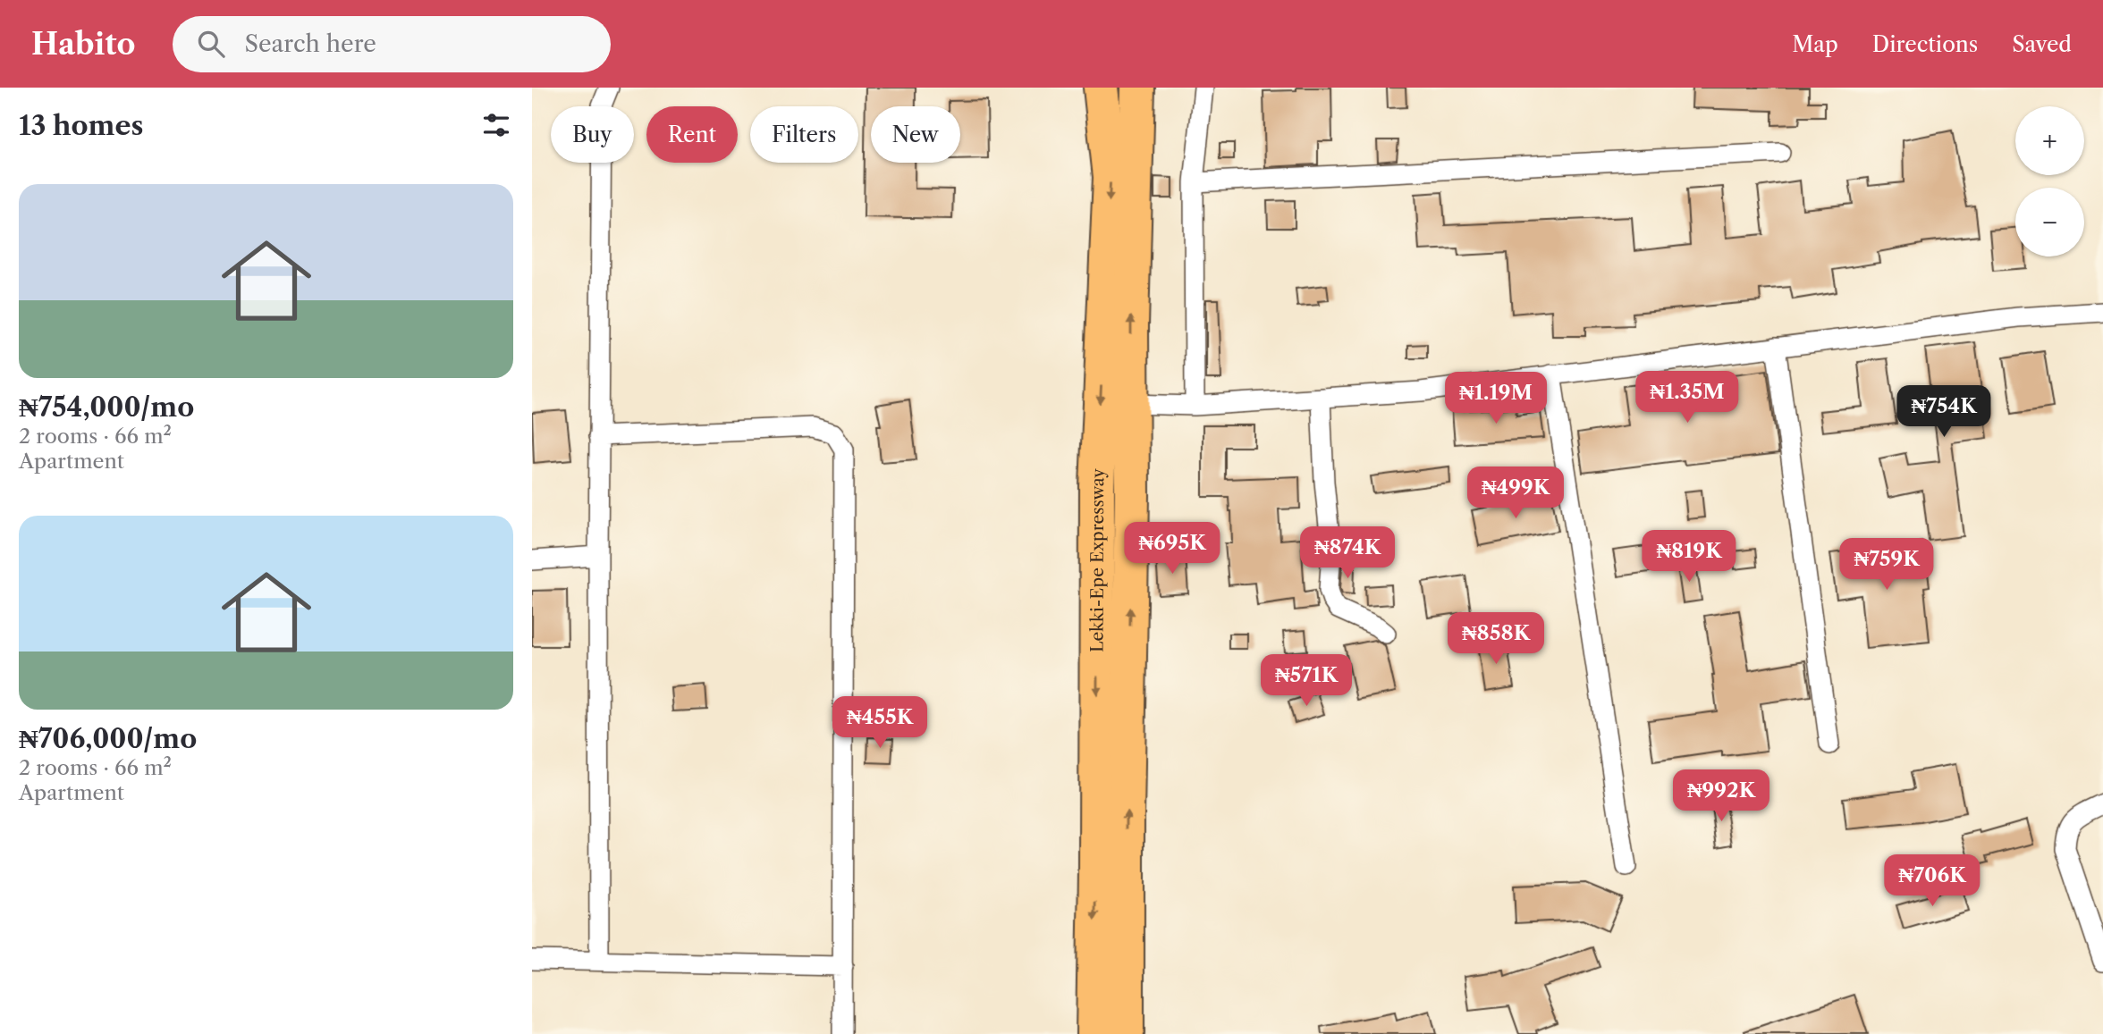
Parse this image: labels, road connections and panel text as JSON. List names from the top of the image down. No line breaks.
{"streets":{"highway":["Lekki-Epe Expressway"]},"page":{"header":"Habito","search":"Search here","nav":["Map","Directions","Saved"],"heading":"13 homes","map_buttons":["+","−"],"chip":["Buy","Rent","Filters","New"],"list":[{"name":"₦754,000/mo","note":"2 rooms · 66 m² · Apartment"},{"name":"₦706,000/mo","note":"2 rooms · 66 m² · Apartment"}],"price":["₦1.35M","₦1.19M","₦754K","₦499K","₦695K","₦874K","₦819K","₦759K","₦858K","₦571K","₦455K","₦992K","₦706K"]}}
